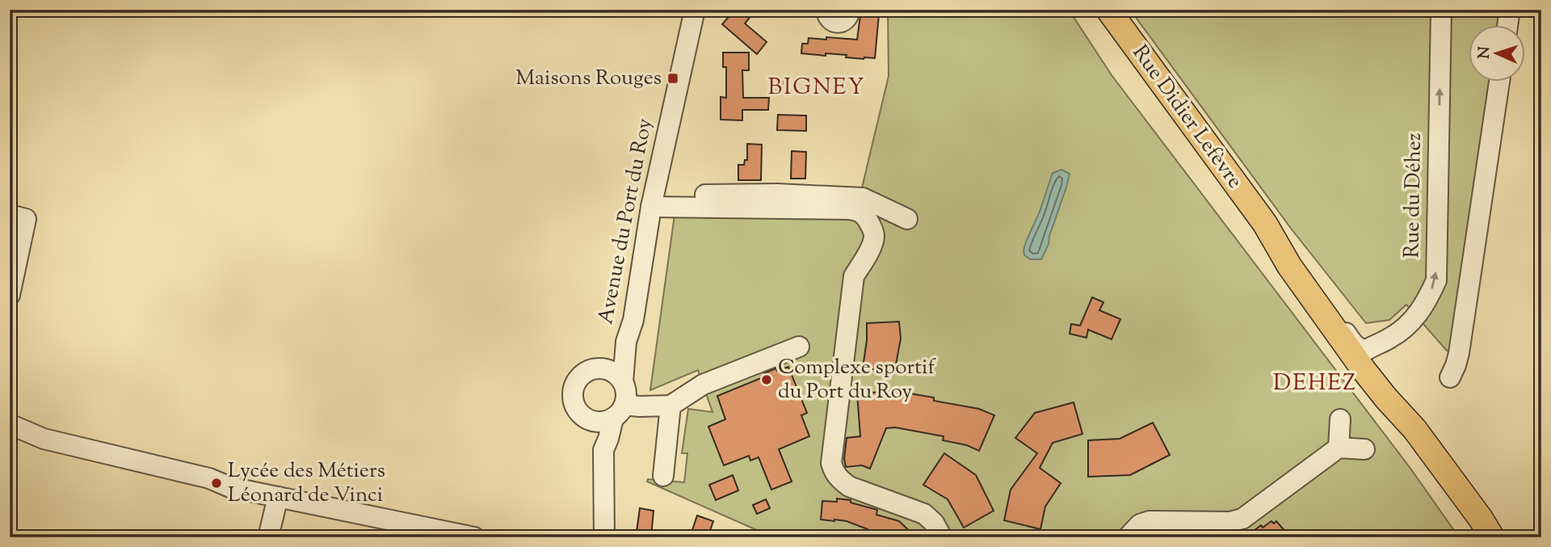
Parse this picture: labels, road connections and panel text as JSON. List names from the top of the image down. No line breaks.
{"streets":{"main road":["Rue Didier Lefèvre"],"street":["Rue du Déhez","Avenue du Port du Roy"]},"crossings":[["Rue Didier Lefèvre","Rue du Déhez"]],"districts":["BIGNEY","DEHEZ"],"places":{"transit":["Maisons Rouges"],"other":["Complexe sportif du Port du Roy","Lycée des Métiers Léonard de Vinci"]},"north":"left"}
